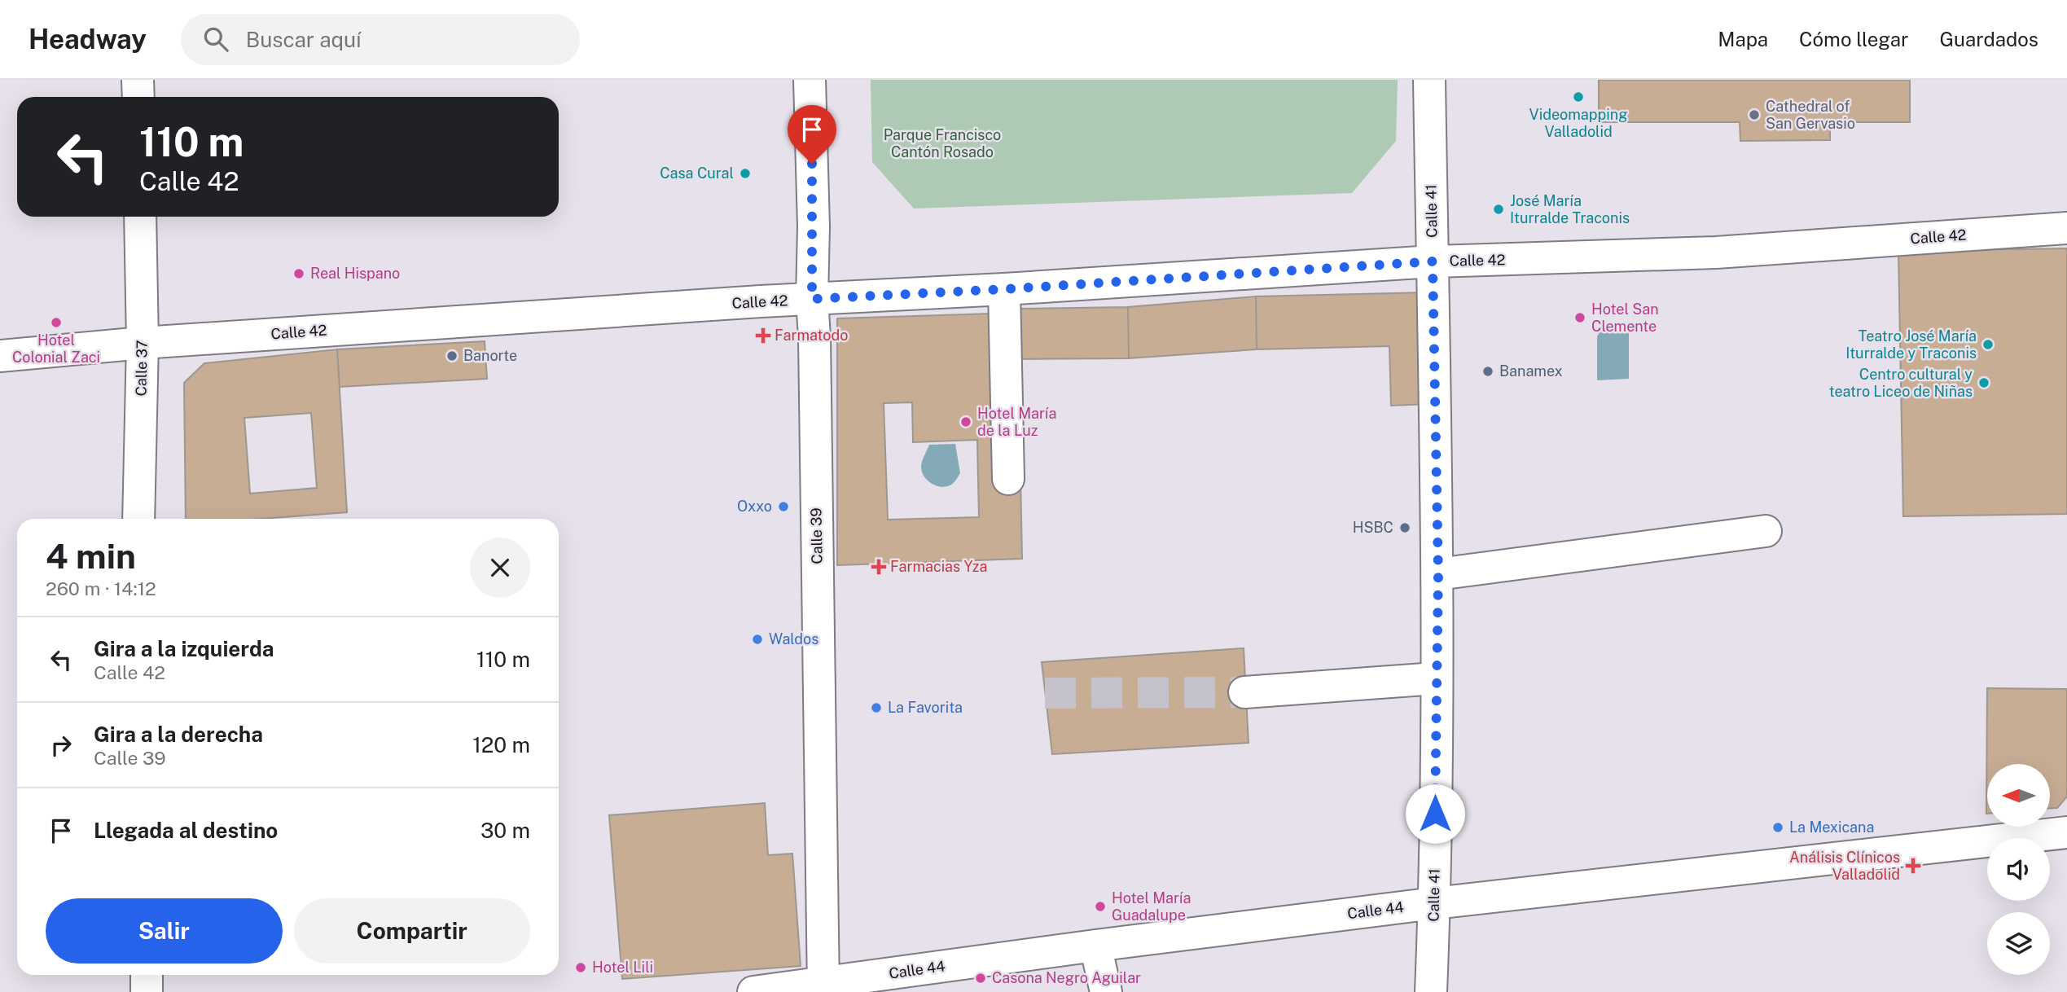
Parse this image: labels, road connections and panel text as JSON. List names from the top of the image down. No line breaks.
{"streets":{"main road":["Calle 41","Calle 42","Calle 37","Calle 39","Calle 44"]},"crossings":[["Calle 41","Calle 42"],["Calle 41","Calle 44"],["Calle 42","Calle 37"],["Calle 42","Calle 39"],["Calle 39","Calle 44"]],"parks":["Parque Francisco Cantón Rosado"],"places":{"other":["Videomapping Valladolid","Cathedral of San Gervasio","Casa Cural","José María Iturralde Traconis","Real Hispano","Hotel San Clemente","Hotel Colonial Zaci","Teatro José María Iturralde y Traconis","Banorte","Banamex","Centro cultural y teatro Liceo de Niñas","Hotel María de la Luz","Oxxo","HSBC","Waldos","La Favorita","La Mexicana","Hotel María Guadalupe","Hotel Lili","Casona Negro Aguilar"],"health":["Farmatodo","Farmacias Yza","Análisis Clínicos Valladolid"]},"north":"left","page":{"header":"Headway","search":"Buscar aquí","nav":["Mapa","Cómo llegar","Guardados"],"turn":["110 m","Calle 42"],"heading":["4 min","260 m · 14:12"],"list":[{"name":"Gira a la izquierda","note":"Calle 42","value":"110 m"},{"name":"Gira a la derecha","note":"Calle 39","value":"120 m"},{"name":"Llegada al destino","value":"30 m"}],"buttons":["Salir","Compartir"]}}
